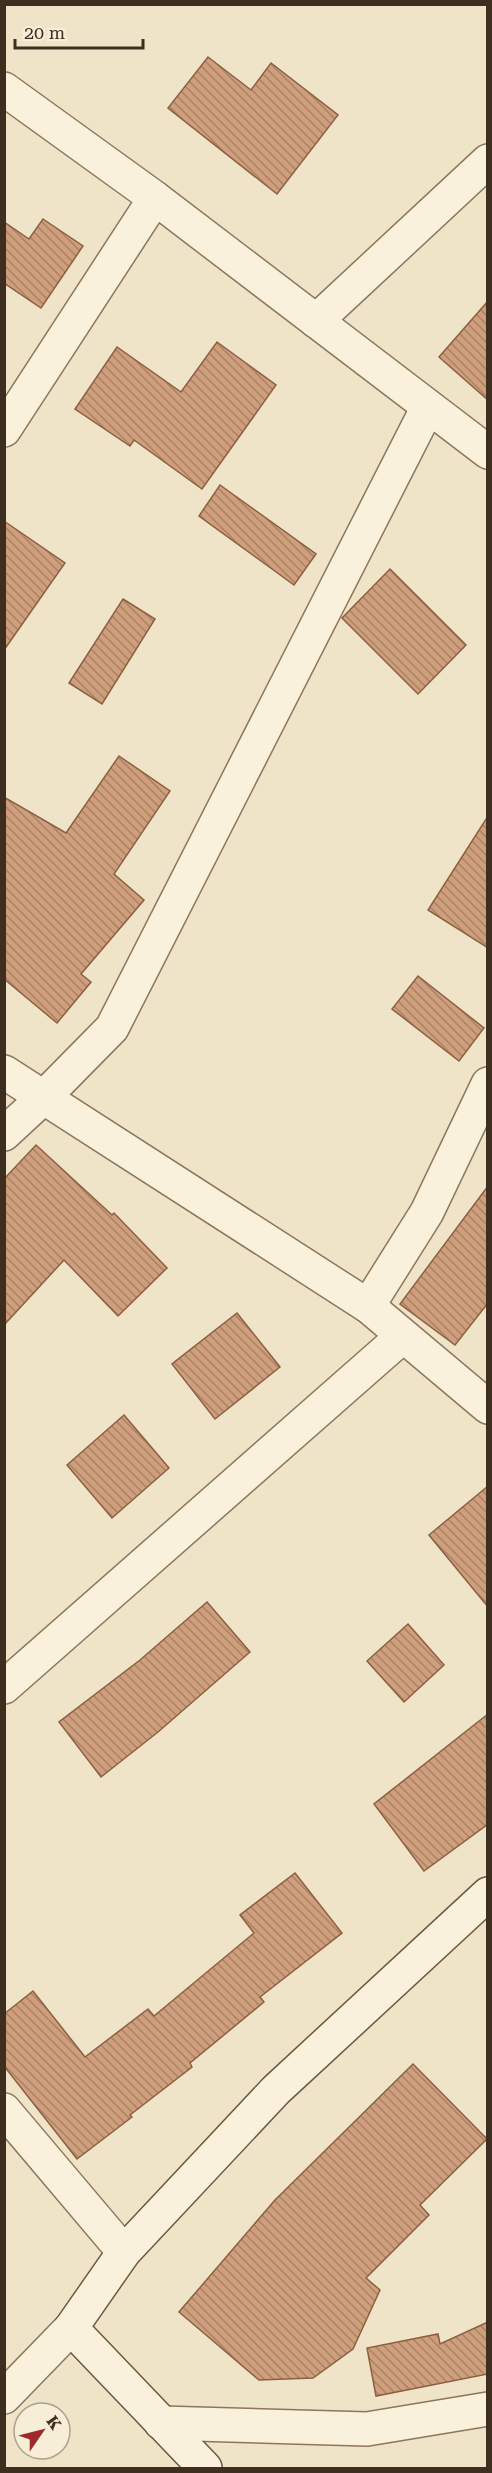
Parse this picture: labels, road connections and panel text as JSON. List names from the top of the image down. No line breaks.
{"scale_bar":"20 m","north":"top right"}
